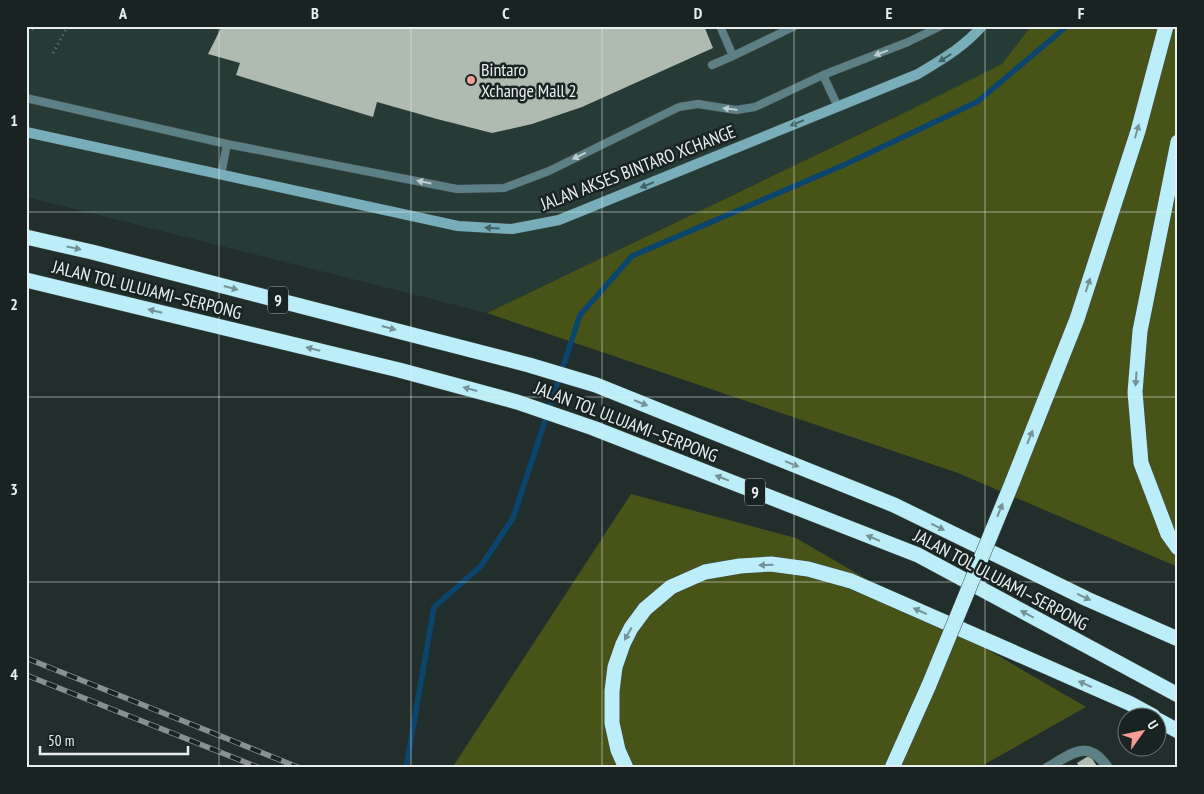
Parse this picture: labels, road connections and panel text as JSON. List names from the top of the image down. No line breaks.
{"streets":{"highway":["JALAN TOL ULUJAMI–SERPONG","9"],"main road":["JALAN AKSES BINTARO XCHANGE"]},"one_way":["JALAN AKSES BINTARO XCHANGE"],"places":["Bintaro Xchange Mall 2"],"scale_bar":"50 m","north":"top right","grid":{"columns":["A","B","C","D","E","F"],"rows":["1","2","3","4"]}}
